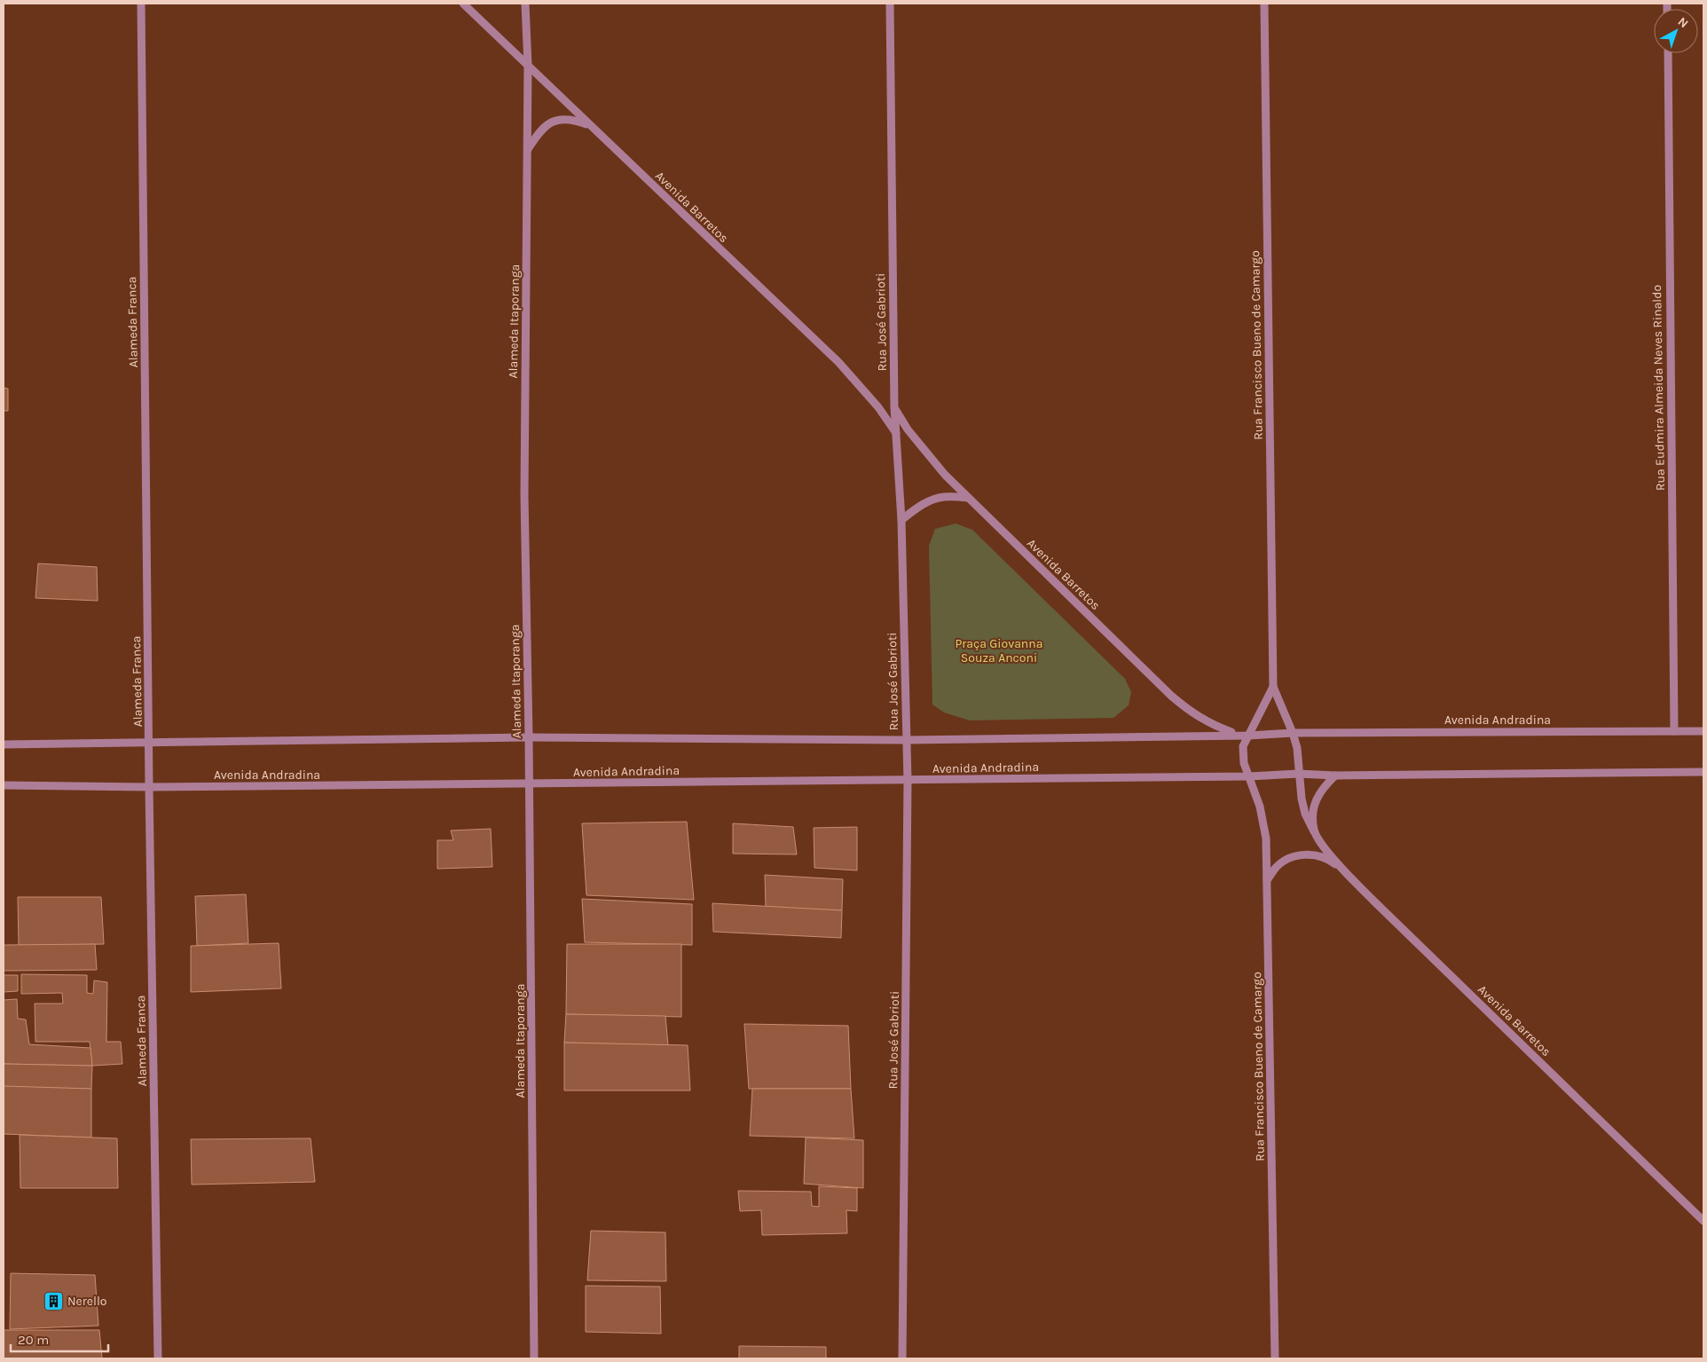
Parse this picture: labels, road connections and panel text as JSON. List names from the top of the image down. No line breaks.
{"streets":{"street":["Avenida Barretos","Alameda Itaporanga","Alameda Franca","Rua José Gabrioti","Rua Francisco Bueno de Camargo","Rua Eudmira Almeida Neves Rinaldo","Avenida Andradina"]},"crossings":[["Avenida Barretos","Alameda Itaporanga"],["Avenida Barretos","Rua José Gabrioti"],["Avenida Barretos","Avenida Andradina"],["Alameda Itaporanga","Avenida Andradina"],["Alameda Franca","Avenida Andradina"],["Rua José Gabrioti","Avenida Andradina"],["Rua Francisco Bueno de Camargo","Avenida Andradina"],["Rua Eudmira Almeida Neves Rinaldo","Avenida Andradina"]],"parks":["Praça Giovanna Souza Anconi"],"places":{"building":["Nerello"]},"scale_bar":"20 m","north":"top right"}
